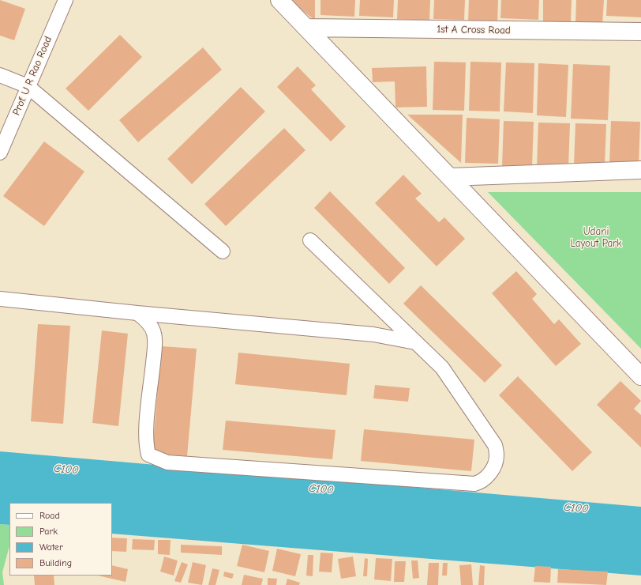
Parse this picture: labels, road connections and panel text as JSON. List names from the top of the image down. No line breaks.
{"streets":{"street":["1st A Cross Road"],"lane":["Prof. U R Rao Road"]},"water":["C100"],"parks":["Udani Layout Park"],"legend":["Road","Park","Water","Building"]}
